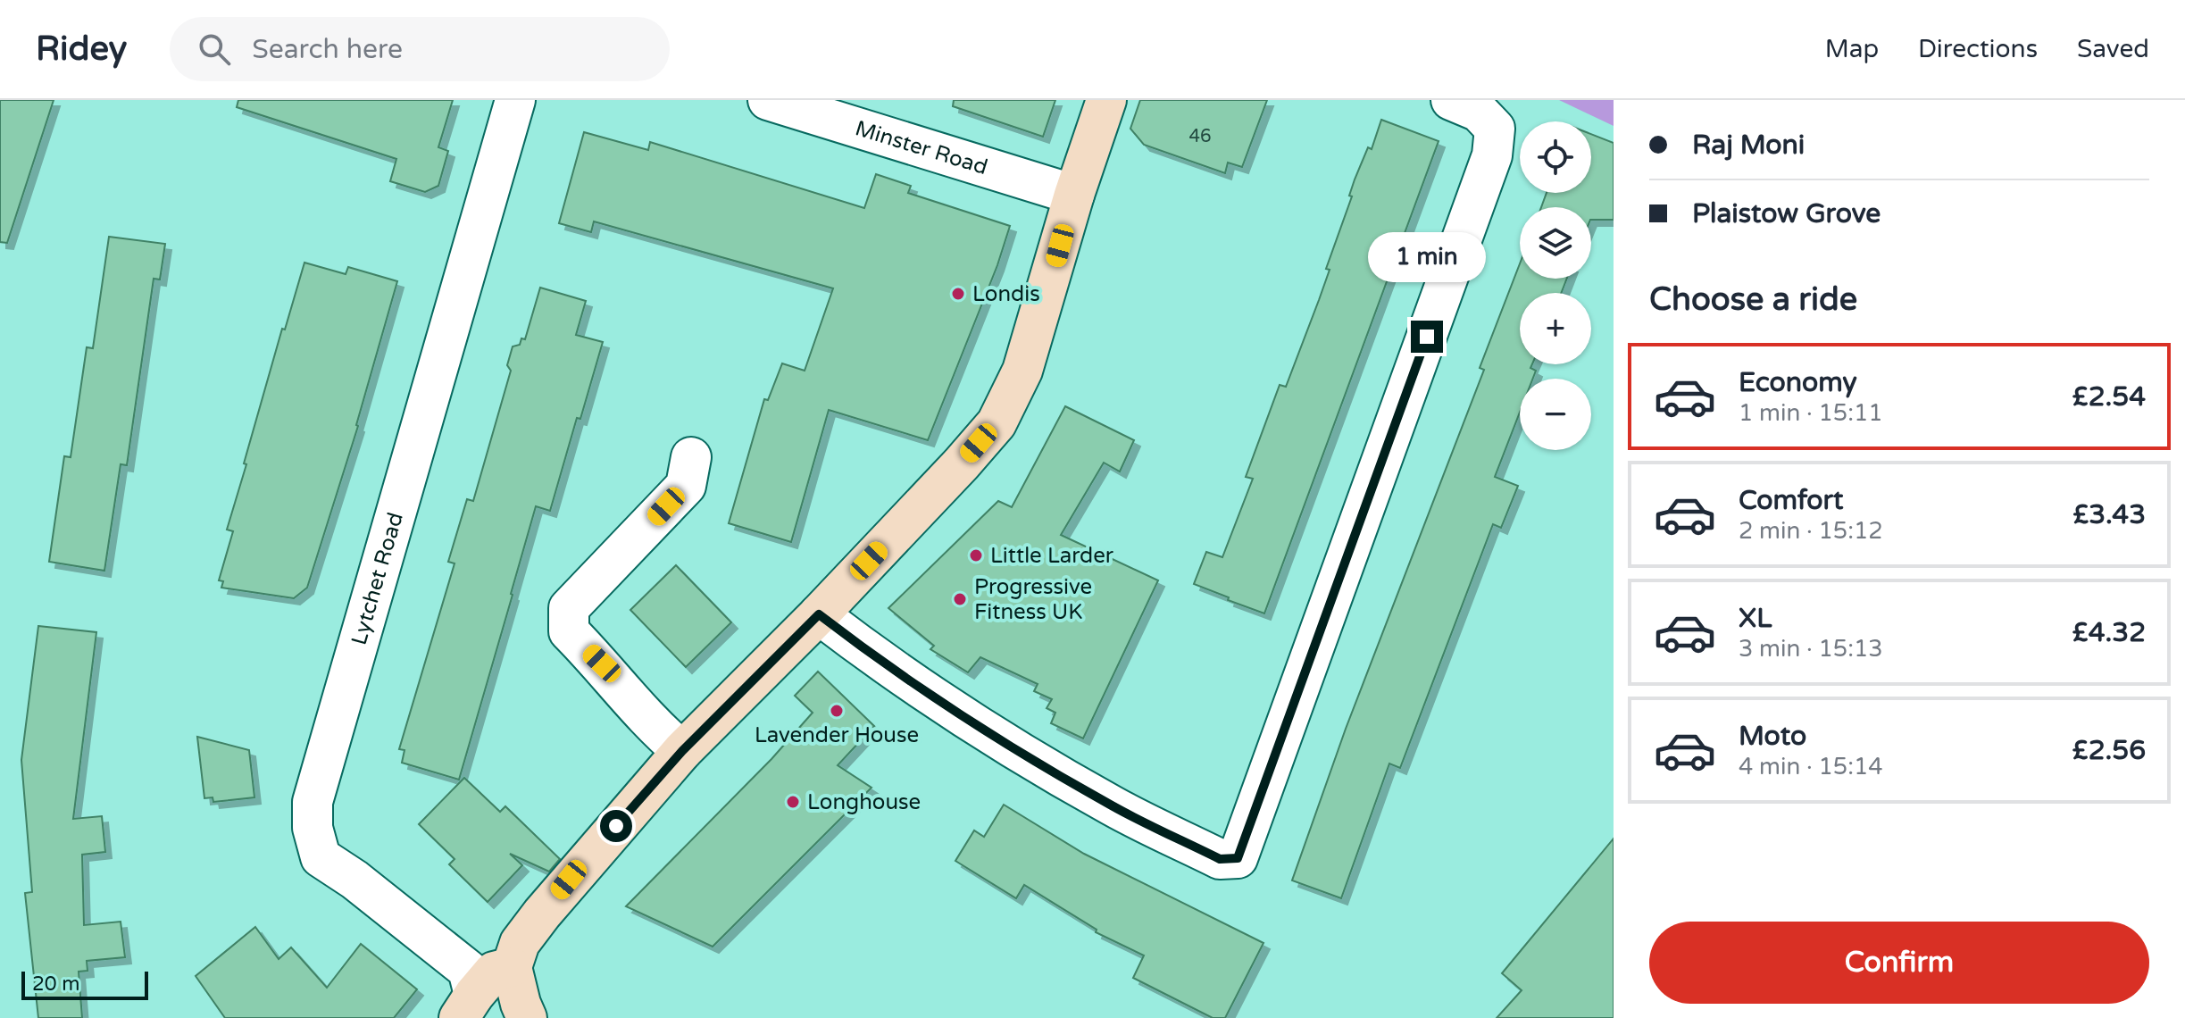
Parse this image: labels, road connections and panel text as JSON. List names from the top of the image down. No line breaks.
{"streets":{"street":["Minster Road","Lytchet Road"]},"places":["Londis","Little Larder","Progressive Fitness UK","Lavender House","Longhouse"],"house_numbers":["46"],"scale_bar":"20 m","page":{"header":"Ridey","search":"Search here","nav":["Map","Directions","Saved"],"banner":["Raj Moni","Plaistow Grove"],"map_buttons":["+","−"],"bubble":"1 min","heading":"Choose a ride","list":[{"name":"Economy","note":"1 min · 15:11","value":"£2.54"},{"name":"Comfort","note":"2 min · 15:12","value":"£3.43"},{"name":"XL","note":"3 min · 15:13","value":"£4.32"},{"name":"Moto","note":"4 min · 15:14","value":"£2.56"}],"buttons":"Confirm","scale":"20 m"}}
